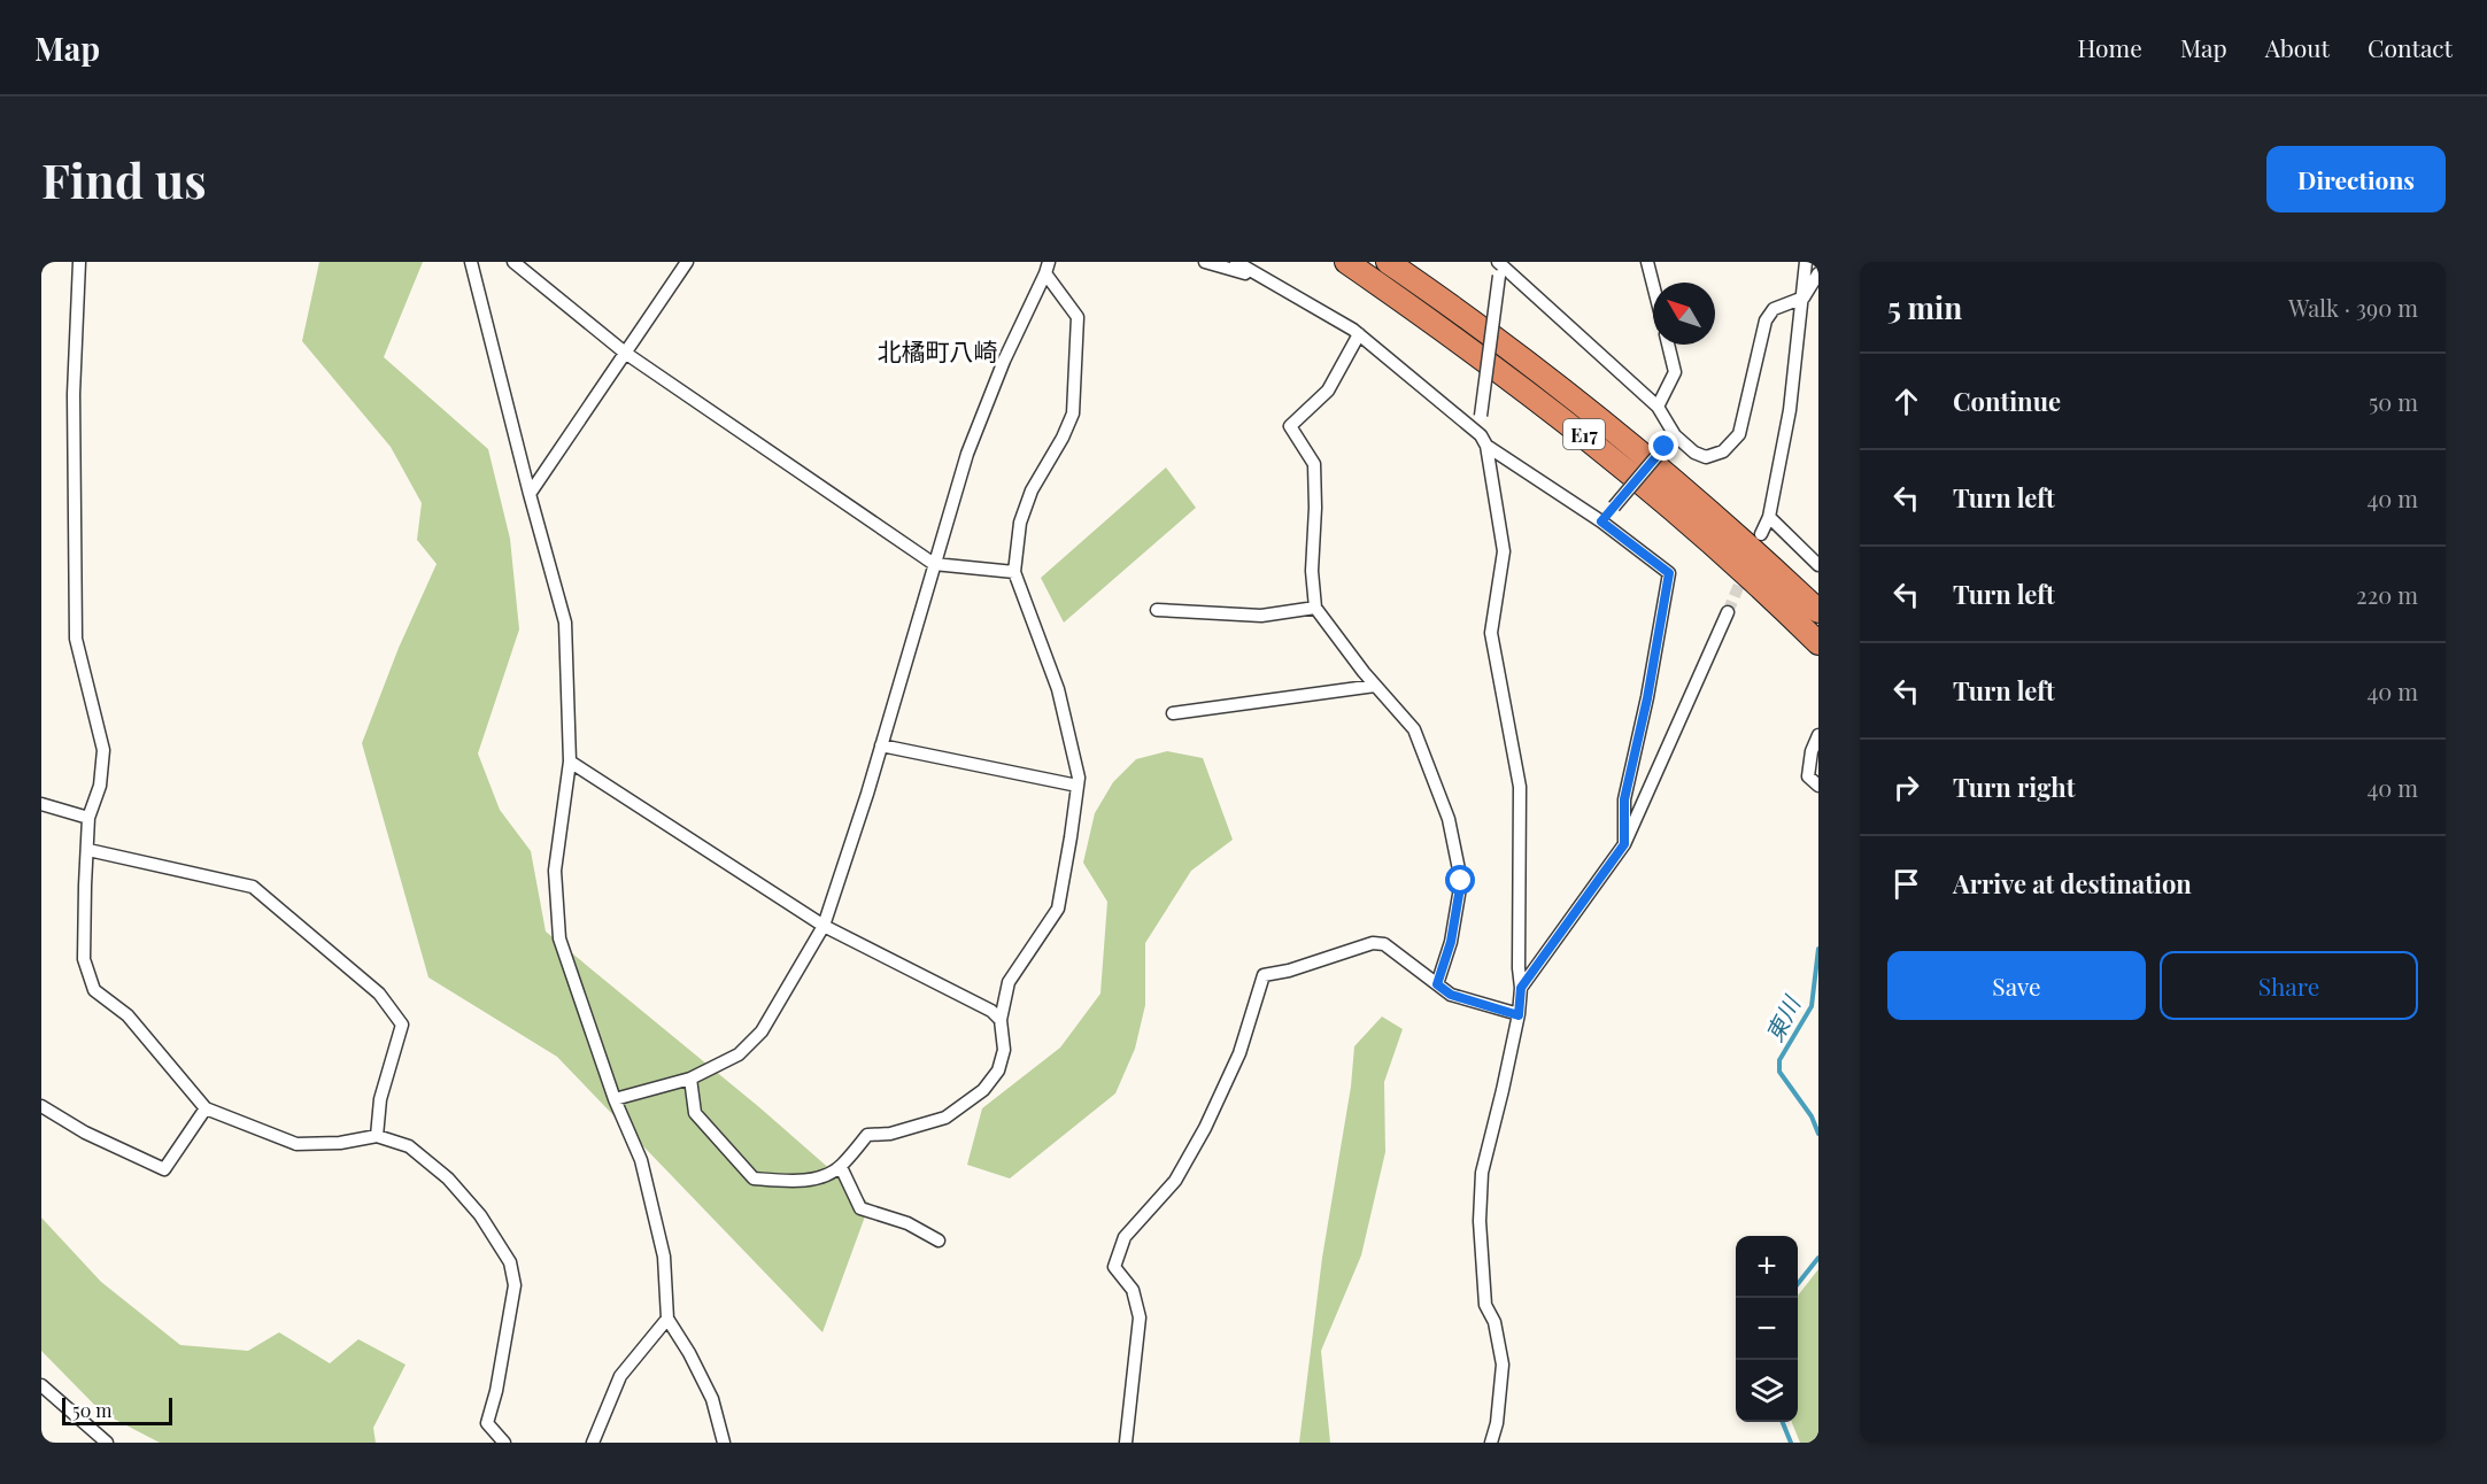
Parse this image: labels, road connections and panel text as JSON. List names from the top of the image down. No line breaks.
{"streets":{"highway":["E17"]},"districts":["北橘町八崎"],"water":["東川"],"scale_bar":"50 m","north":"top left","page":{"header":"Map","nav":["Home","Map","About","Contact"],"buttons":["Directions",["Save","Share"]],"title":"Find us","heading":["5 min","Walk · 390 m"],"list":[["Continue","50 m"],["Turn left","40 m"],["Turn left","220 m"],["Turn left","40 m"],["Turn right","40 m"],"Arrive at destination"],"map_buttons":["+","−"],"scale":"50 m"}}
